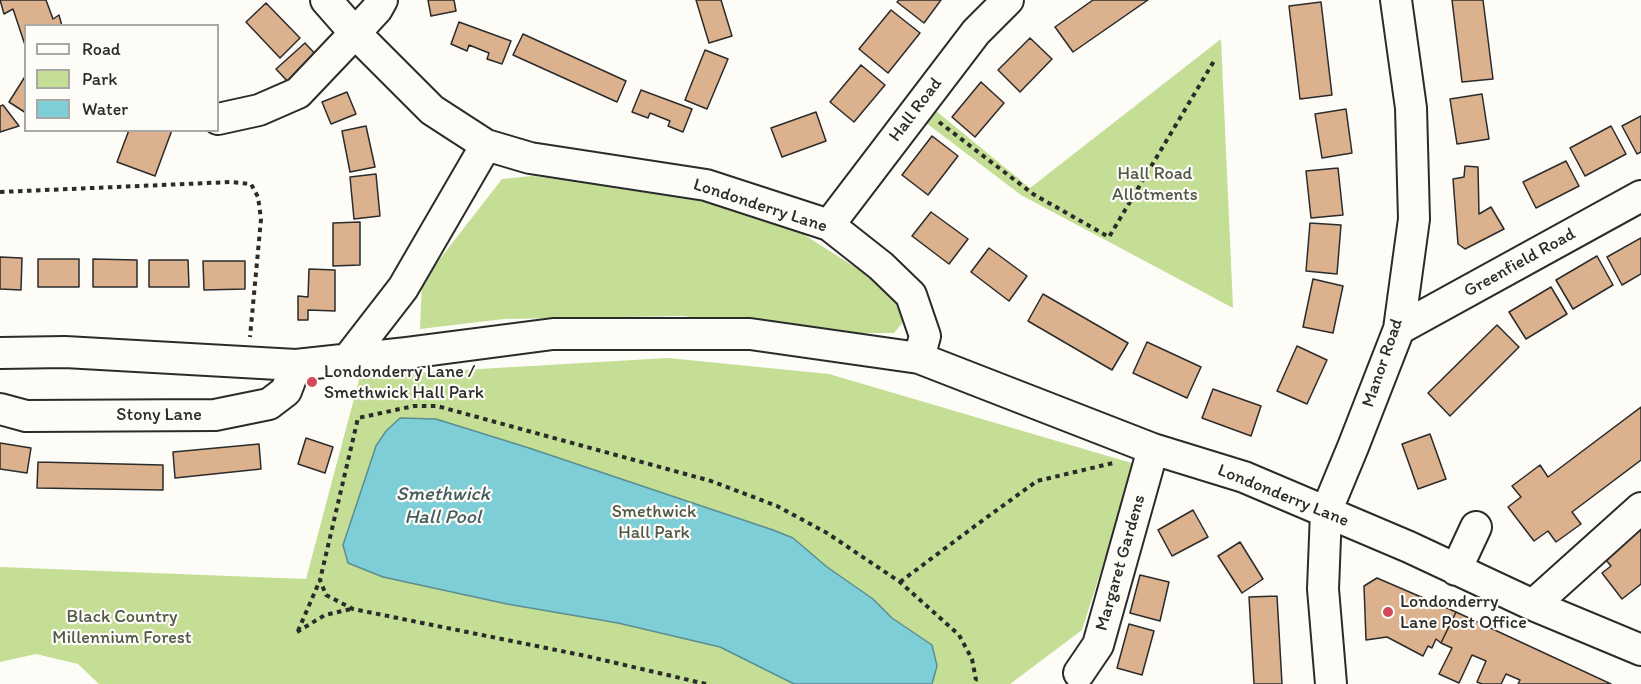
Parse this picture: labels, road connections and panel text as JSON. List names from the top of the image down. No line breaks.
{"streets":{"street":["Hall Road","Londonderry Lane","Greenfield Road","Manor Road","Stony Lane","Margaret Gardens"]},"crossings":[["Hall Road","Londonderry Lane"],["Londonderry Lane","Manor Road"],["Londonderry Lane","Margaret Gardens"],["Greenfield Road","Manor Road"]],"water":["Smethwick Hall Pool"],"parks":["Hall Road Allotments","Smethwick Hall Park","Black Country Millennium Forest"],"places":["Londonderry Lane / Smethwick Hall Park","Londonderry Lane Post Office"],"legend":["Road","Park","Water"]}
